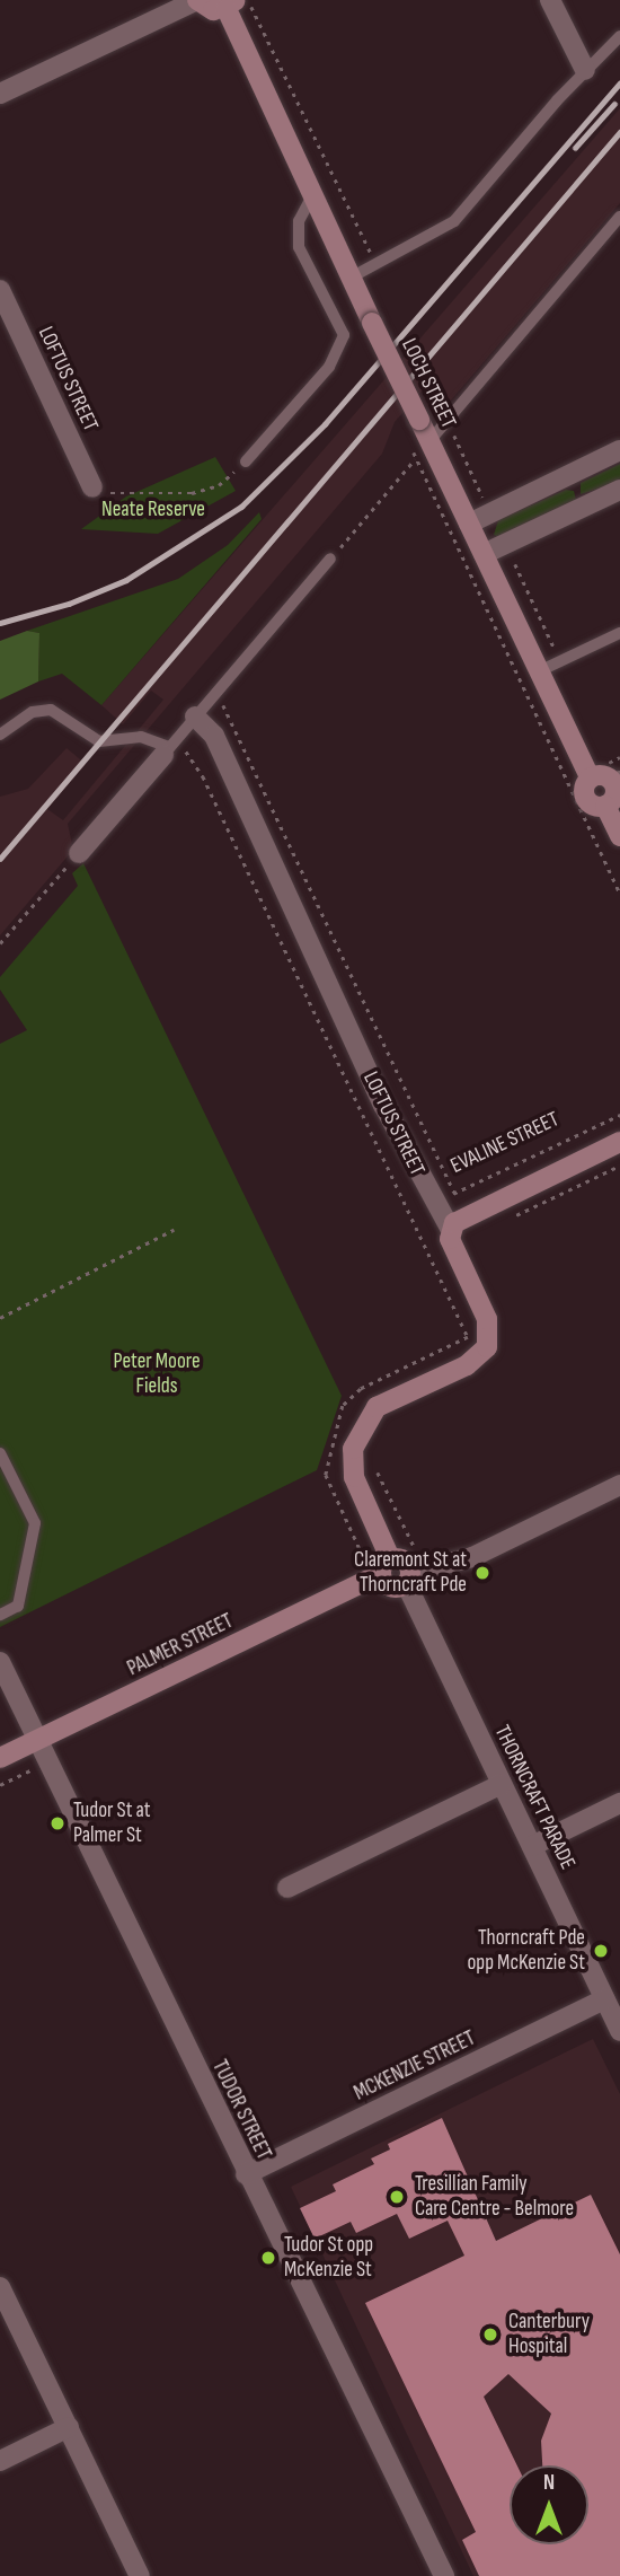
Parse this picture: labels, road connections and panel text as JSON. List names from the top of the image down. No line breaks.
{"streets":{"street":["LOFTUS STREET","LOCH STREET","PALMER STREET","THORNCRAFT PARADE","MCKENZIE STREET","TUDOR STREET"],"path":["EVALINE STREET"]},"crossings":[["LOFTUS STREET","EVALINE STREET"],["LOFTUS STREET","PALMER STREET"],["PALMER STREET","TUDOR STREET"],["THORNCRAFT PARADE","MCKENZIE STREET"],["MCKENZIE STREET","TUDOR STREET"]],"parks":["Neate Reserve","Peter Moore Fields"],"places":["Claremont St at Thorncraft Pde","Tudor St at Palmer St","Thorncraft Pde opp McKenzie St","Tresillian Family Care Centre - Belmore","Tudor St opp McKenzie St","Canterbury Hospital"],"north":"top"}
